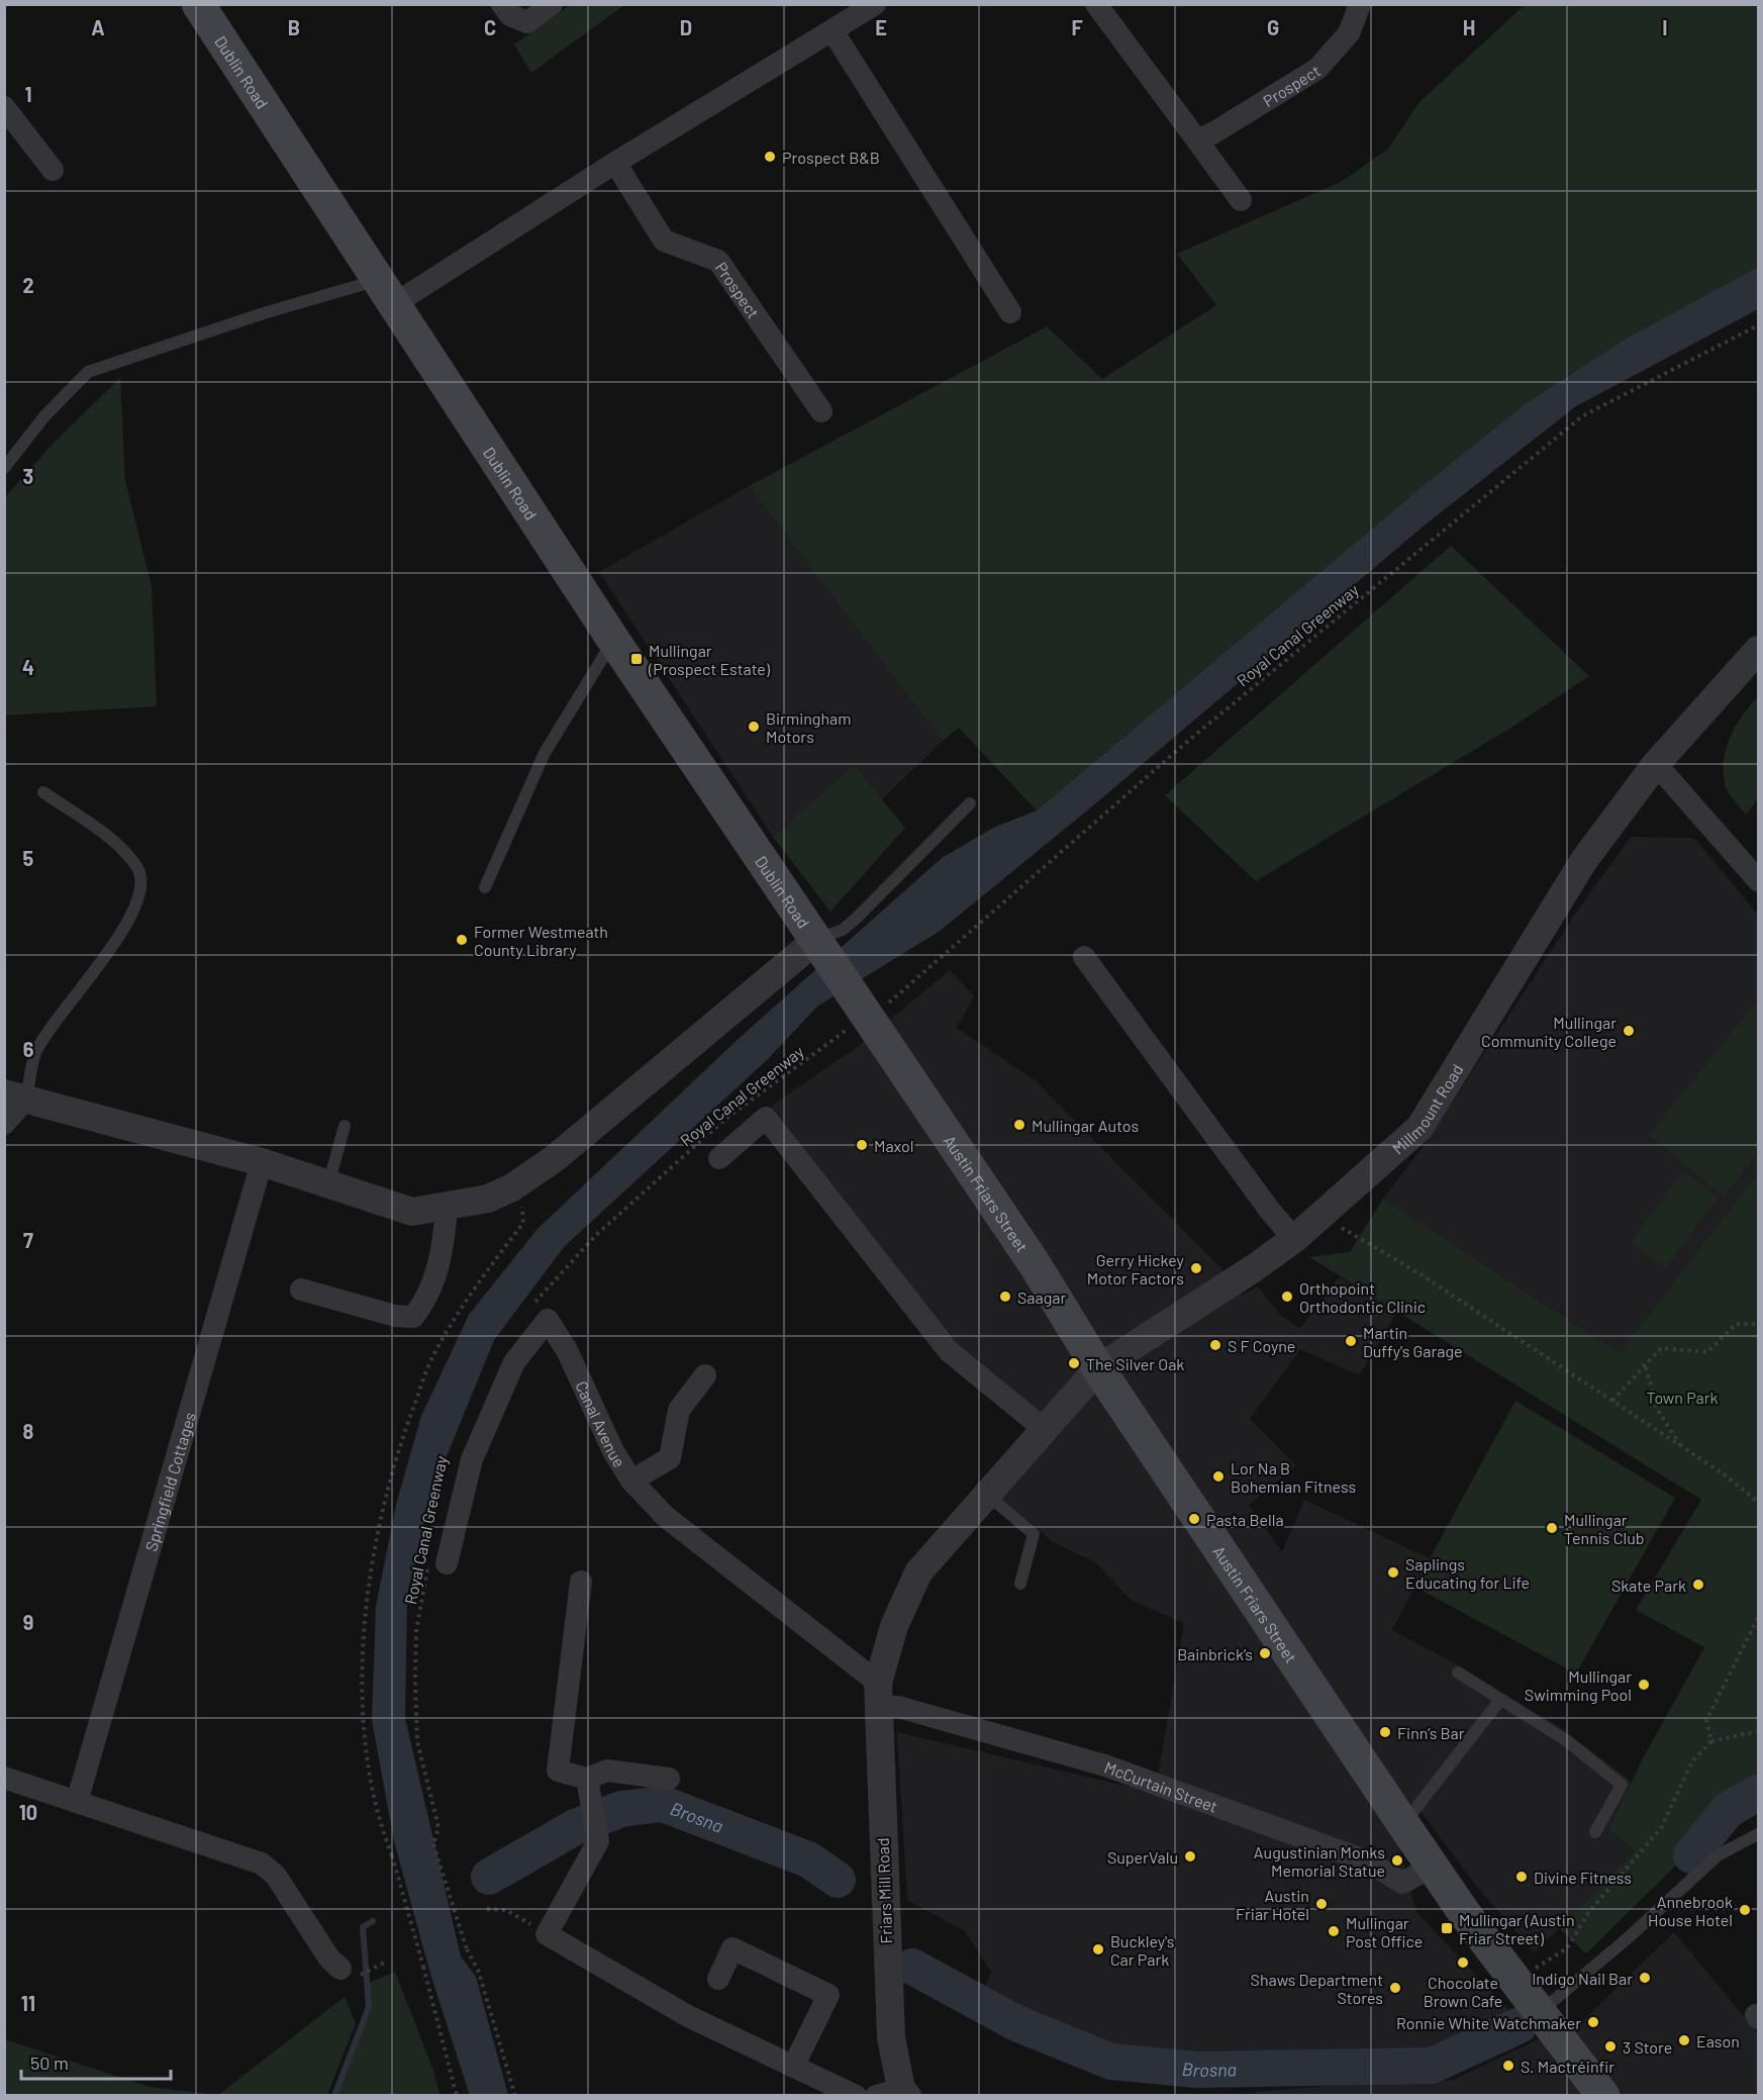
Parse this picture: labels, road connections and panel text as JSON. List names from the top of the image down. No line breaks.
{"streets":{"main road":["Dublin Road","Austin Friars Street"],"street":["Prospect","Millmount Road","Canal Avenue","Springfield Cottages","McCurtain Street","Friars Mill Road"],"path":["Royal Canal Greenway"]},"crossings":[["Dublin Road","Royal Canal Greenway"],["Dublin Road","Austin Friars Street"],["Royal Canal Greenway","Austin Friars Street"],["Royal Canal Greenway","Canal Avenue"],["Millmount Road","Austin Friars Street"],["Austin Friars Street","McCurtain Street"],["Canal Avenue","McCurtain Street"],["Canal Avenue","Friars Mill Road"],["McCurtain Street","Friars Mill Road"]],"water":["Brosna"],"parks":["Town Park"],"places":{"other":["Prospect B&B","Birmingham Motors","Former Westmeath County Library","Mullingar Community College","Mullingar Autos","Maxol","Gerry Hickey Motor Factors","Saagar","Orthopoint Orthodontic Clinic","Martin Duffy's Garage","S F Coyne","The Silver Oak","Lor Na B Bohemian Fitness","Pasta Bella","Mullingar Tennis Club","Saplings Educating for Life","Skate Park","Bainbrick’s","Mullingar Swimming Pool","Finn’s Bar","SuperValu","Augustinian Monks Memorial Statue","Divine Fitness","Austin Friar Hotel","Annebrook House Hotel","Mullingar Post Office","Buckley's Car Park","Chocolate Brown Cafe","Indigo Nail Bar","Shaws Department Stores","Ronnie White Watchmaker","Eason","3 Store","S. Mactréinfir"],"transit":["Mullingar (Prospect Estate)","Mullingar (Austin Friar Street)"]},"scale_bar":"50 m","grid":{"columns":["A","B","C","D","E","F","G","H","I"],"rows":["1","2","3","4","5","6","7","8","9","10","11"]}}
